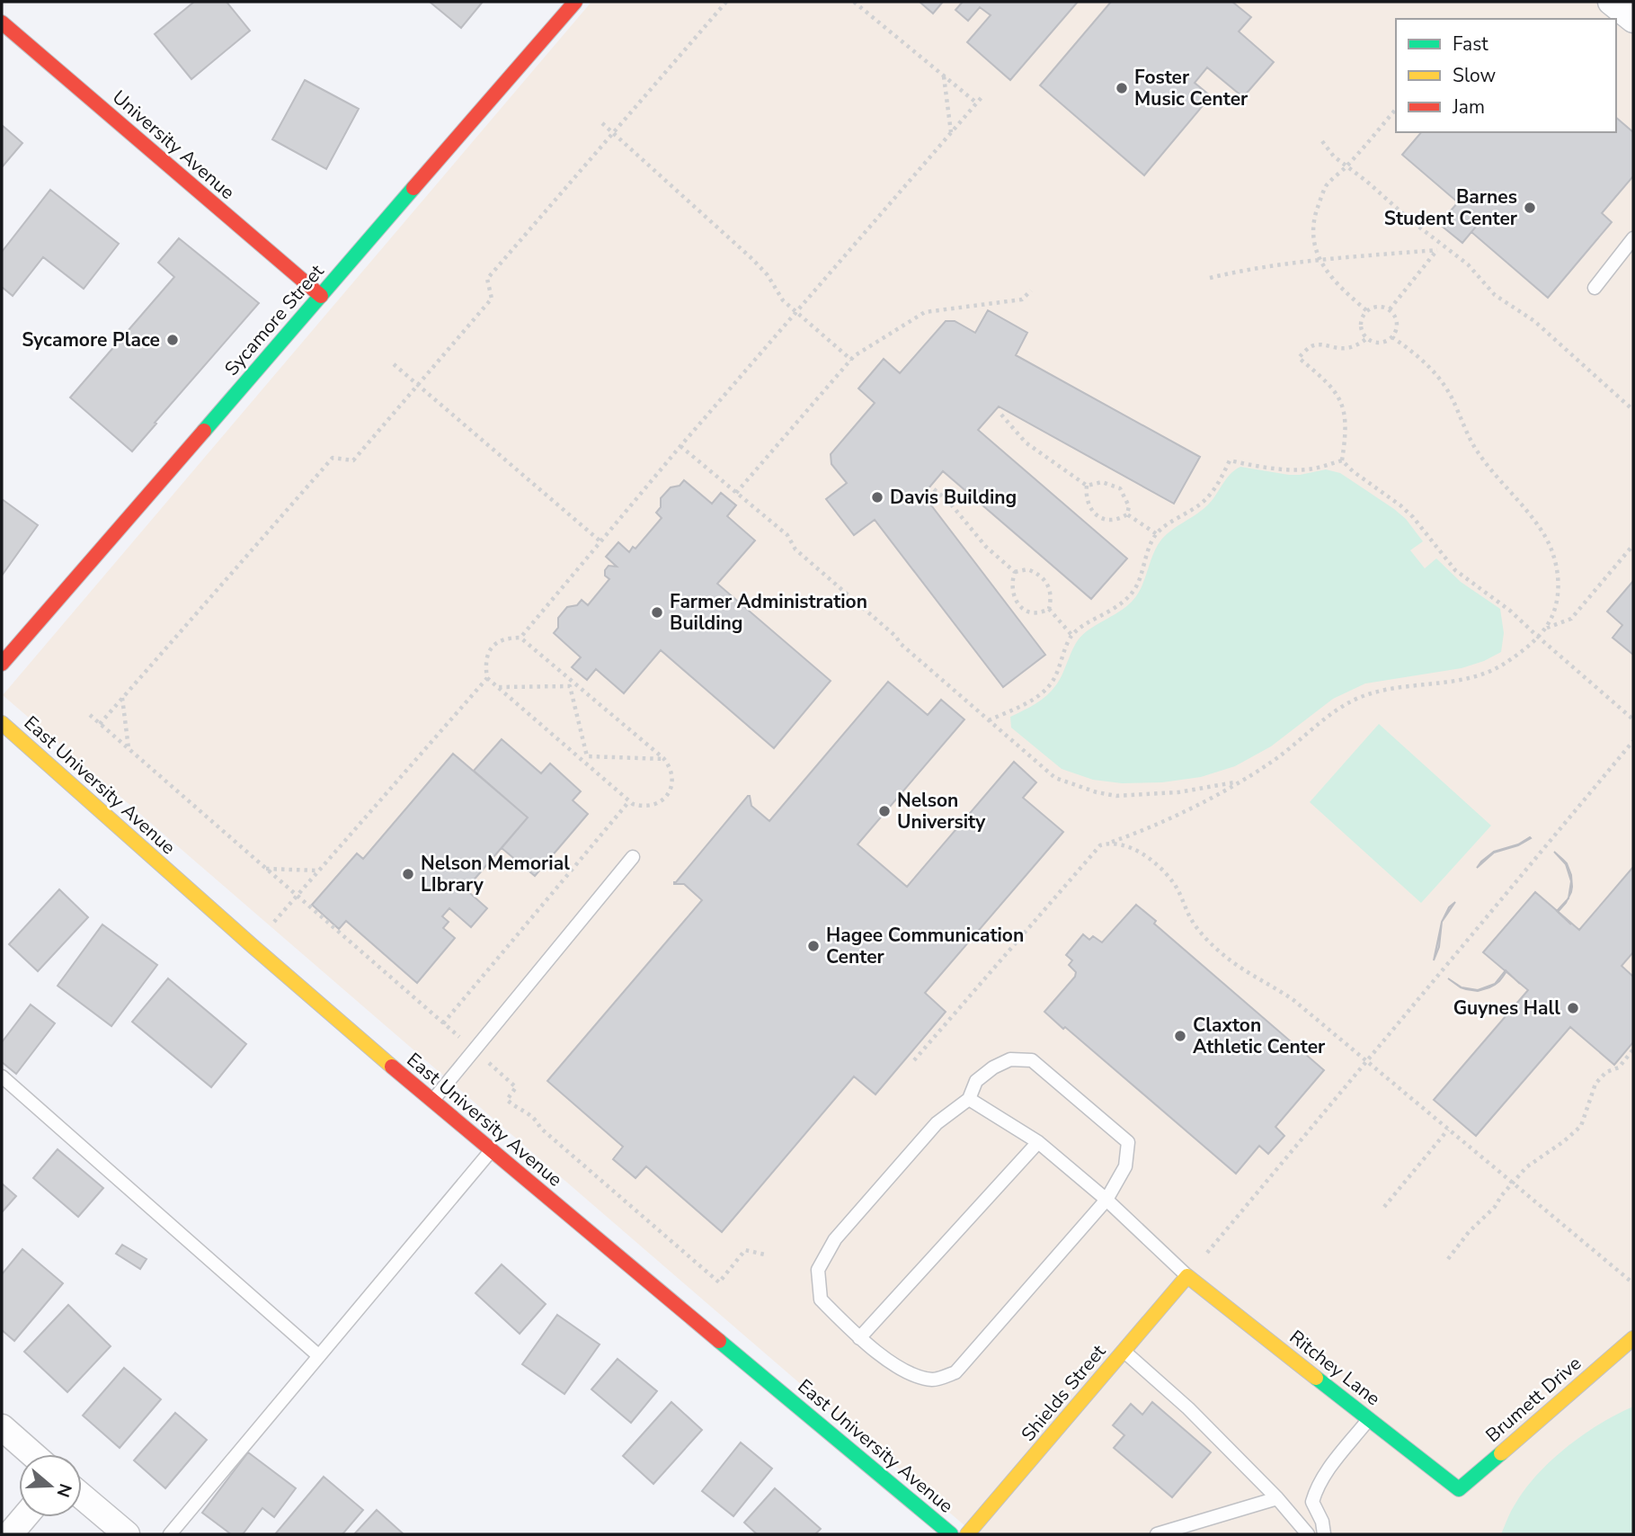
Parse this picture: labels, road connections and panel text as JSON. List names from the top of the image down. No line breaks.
{"streets":{"street":["University Avenue","Sycamore Street","East University Avenue","Ritchey Lane","Shields Street","Brumett Drive"]},"crossings":[["University Avenue","Sycamore Street"],["Ritchey Lane","Shields Street"],["Ritchey Lane","Brumett Drive"]],"places":["Foster Music Center","Barnes Student Center","Sycamore Place","Davis Building","Farmer Administration Building","Nelson University","Nelson Memorial LIbrary","Hagee Communication Center","Guynes Hall","Claxton Athletic Center"],"legend":["Fast","Slow","Jam"],"north":"right"}
